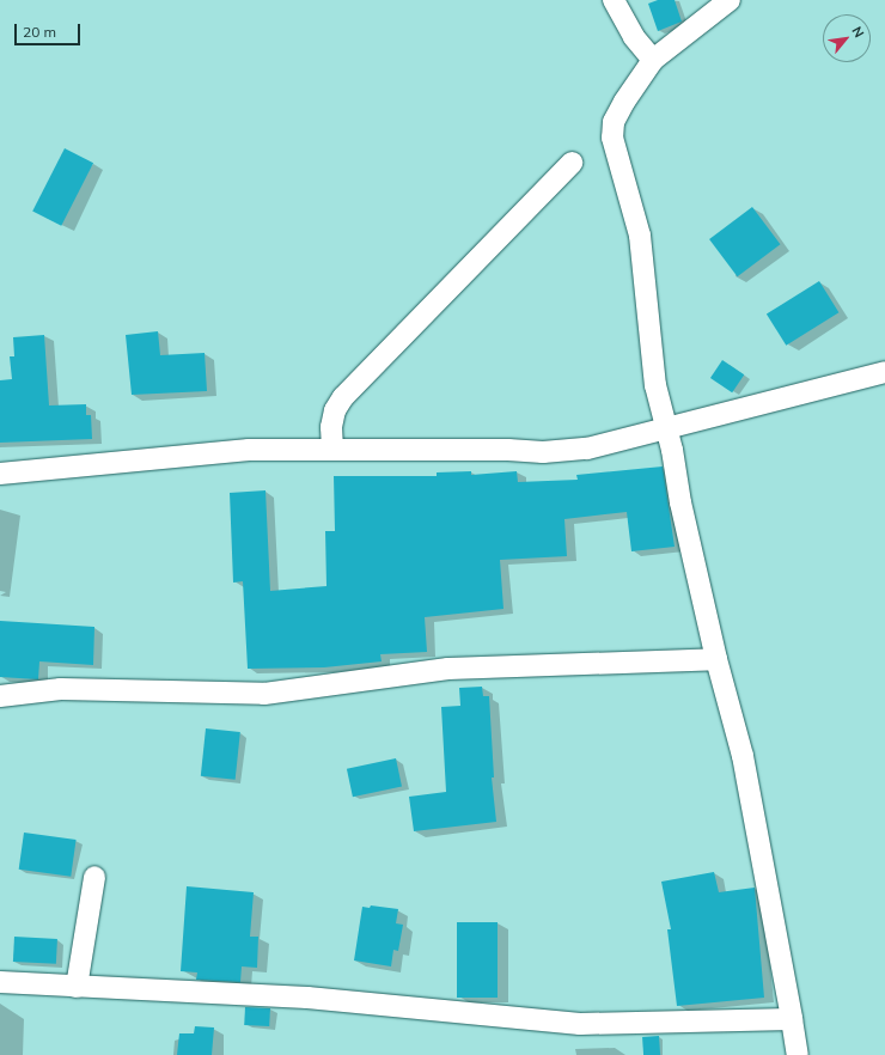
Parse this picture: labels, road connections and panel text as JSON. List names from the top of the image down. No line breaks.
{"scale_bar":"20 m","north":"top right"}
